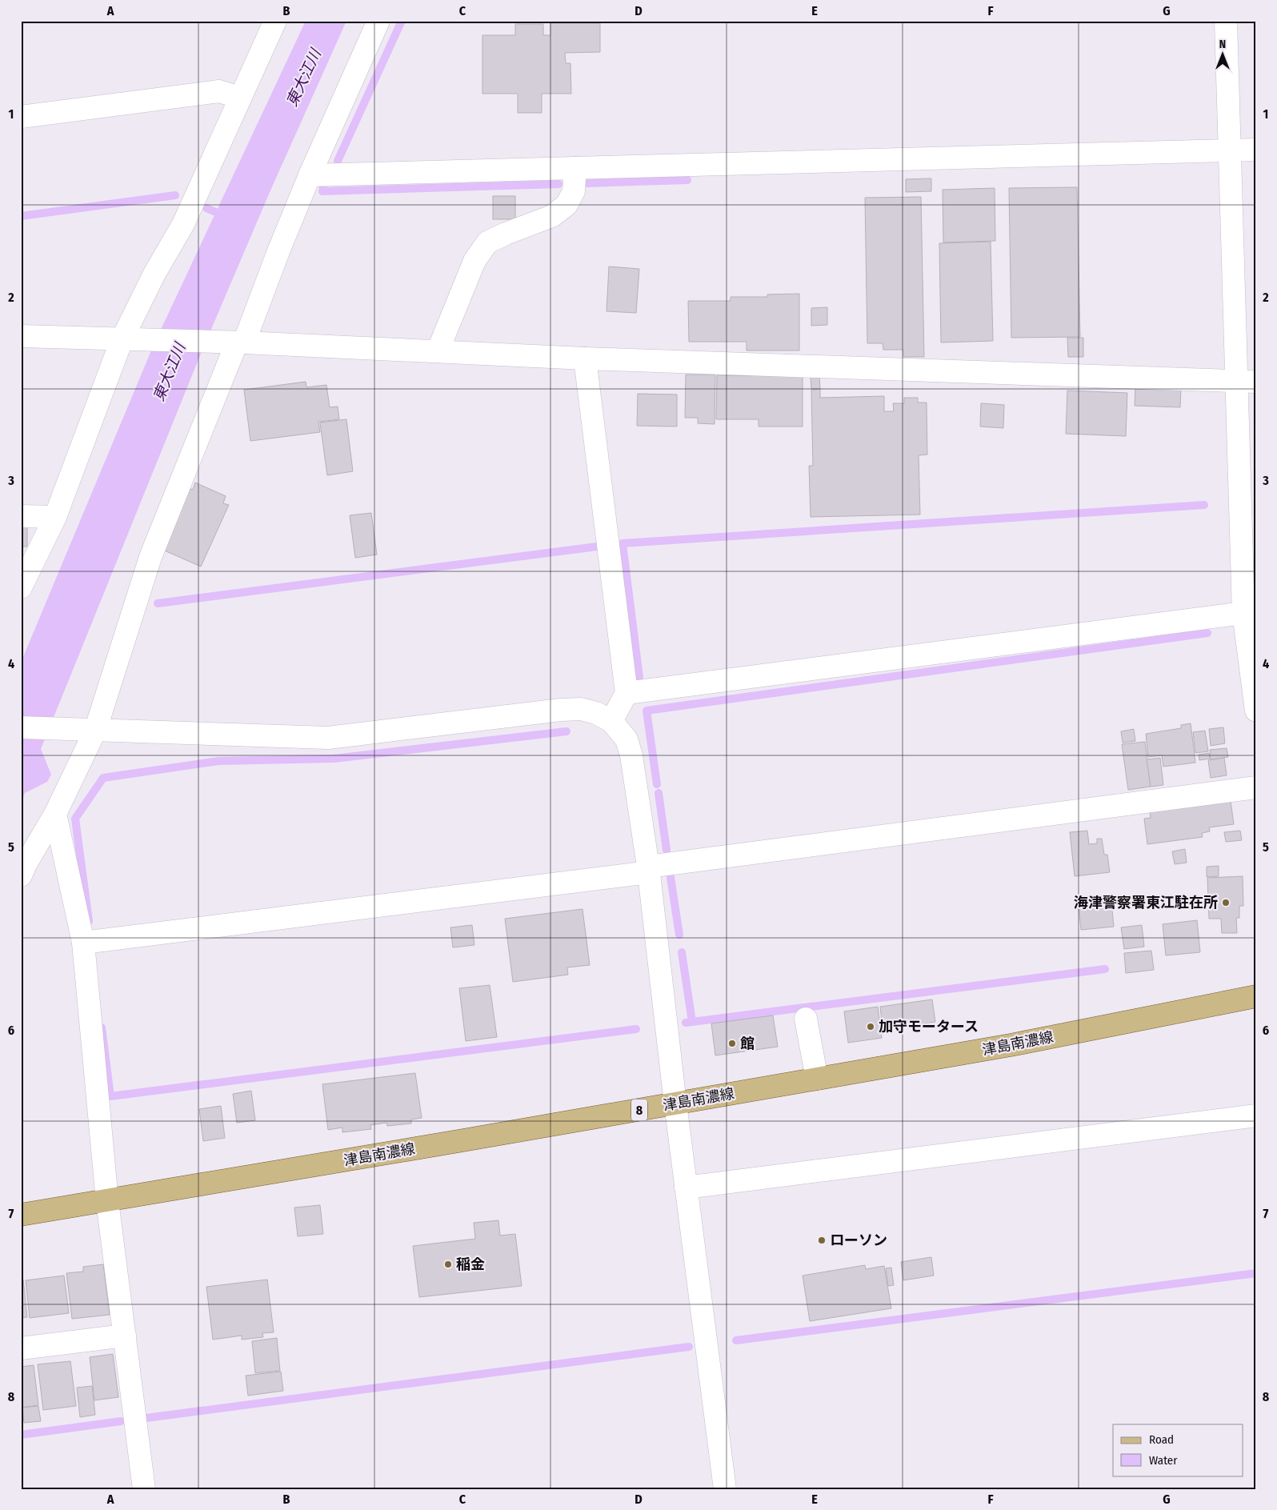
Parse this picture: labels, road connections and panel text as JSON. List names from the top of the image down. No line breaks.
{"streets":{"main road":["津島南濃線","8"]},"water":["東大江川"],"places":["海津警察署東江駐在所","加守モータース","館","ローソン","稲金"],"legend":["Road","Water"],"north":"top","grid":{"columns":["A","B","C","D","E","F","G"],"rows":["1","2","3","4","5","6","7","8"]}}
